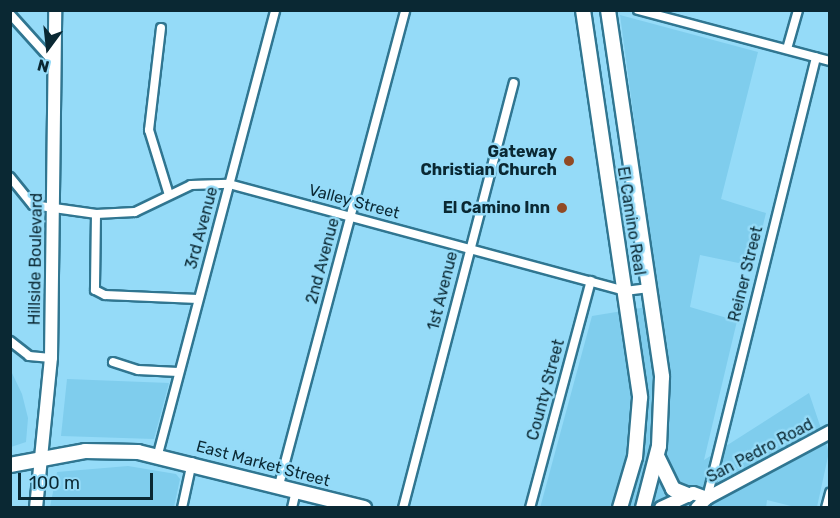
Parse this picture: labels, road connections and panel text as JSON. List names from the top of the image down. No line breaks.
{"streets":{"main road":["El Camino Real","Hillside Boulevard","San Pedro Road","East Market Street"],"street":["Valley Street","3rd Avenue","2nd Avenue","Reiner Street","1st Avenue","County Street"]},"crossings":[["Valley Street","El Camino Real"],["Valley Street","3rd Avenue"],["Valley Street","Hillside Boulevard"],["Valley Street","2nd Avenue"],["Valley Street","1st Avenue"],["Valley Street","County Street"],["3rd Avenue","East Market Street"],["Hillside Boulevard","East Market Street"],["2nd Avenue","East Market Street"],["Reiner Street","San Pedro Road"]],"places":["Gateway Christian Church","El Camino Inn"],"scale_bar":"100 m","north":"bottom"}
